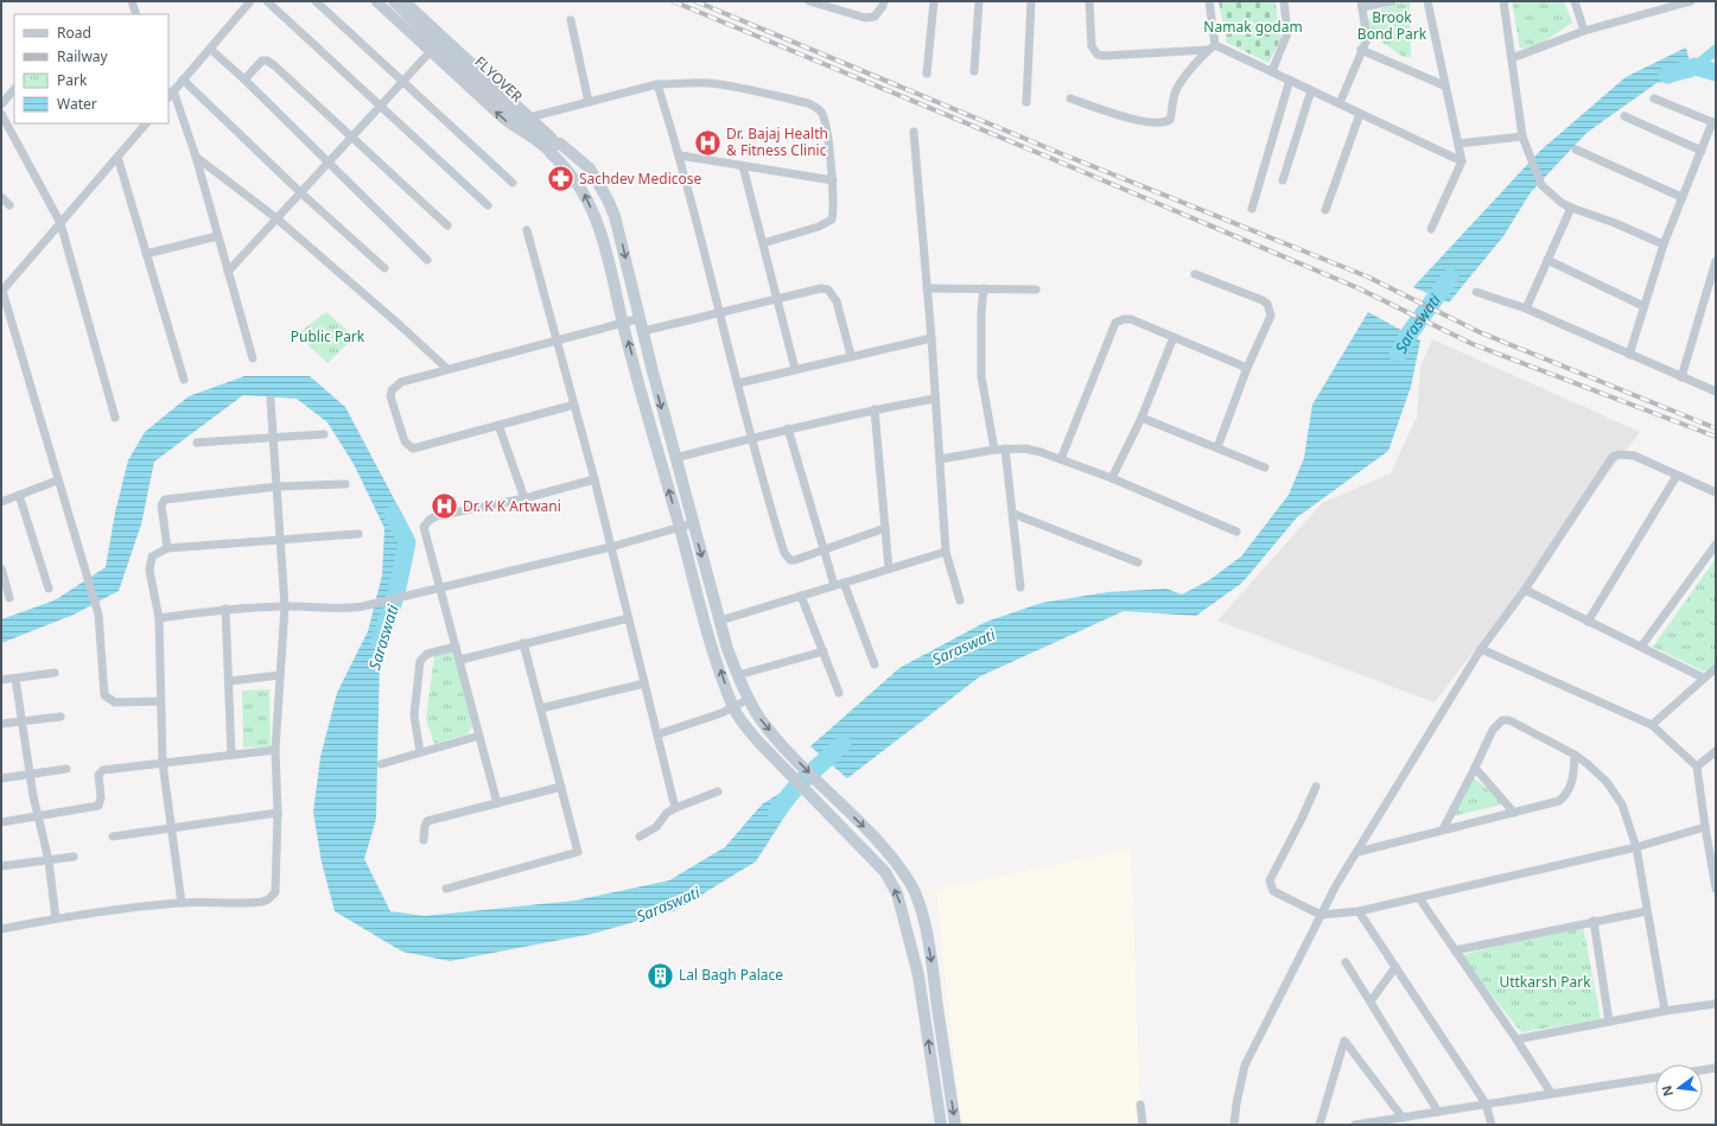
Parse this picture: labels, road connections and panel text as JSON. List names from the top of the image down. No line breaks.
{"streets":{"main road":["FLYOVER"]},"water":["Saraswati"],"parks":["Brook Bond Park","Namak godam","Public Park","Uttkarsh Park"],"places":{"hospital":["Dr. Bajaj Health & Fitness Clinic","Dr. K K Artwani"],"pharmacy":["Sachdev Medicose"],"building":["Lal Bagh Palace"]},"legend":["Road","Railway","Park","Water"],"north":"left"}
